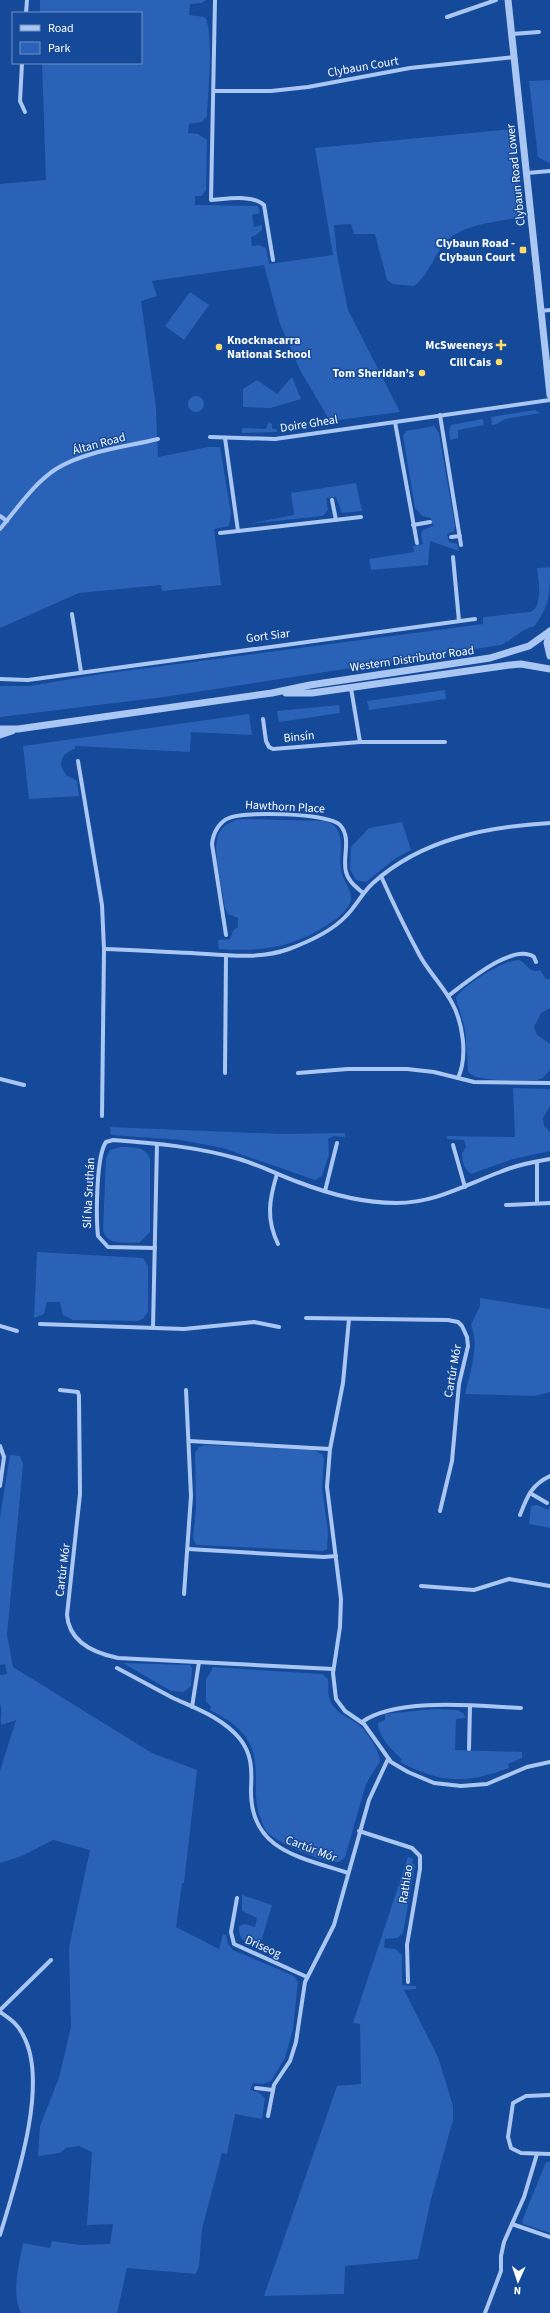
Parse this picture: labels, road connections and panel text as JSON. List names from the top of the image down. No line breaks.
{"streets":{"street":["Clybaun Court","Clybaun Road Lower","Doire Gheal","Áltan Road","Gort Siar","Western Distributor Road","Binsín","Hawthorn Place","Slí Na Sruthán","Cartúr Mór","Rathlao","Driseog"]},"crossings":[["Clybaun Court","Clybaun Road Lower"],["Cartúr Mór","Rathlao"],["Cartúr Mór","Driseog"]],"places":{"transit":["Clybaun Road - Clybaun Court"],"health":["McSweeneys"],"other":["Knocknacarra National School","Cill Cais","Tom Sheridan’s"]},"legend":["Road","Park"],"north":"bottom"}
